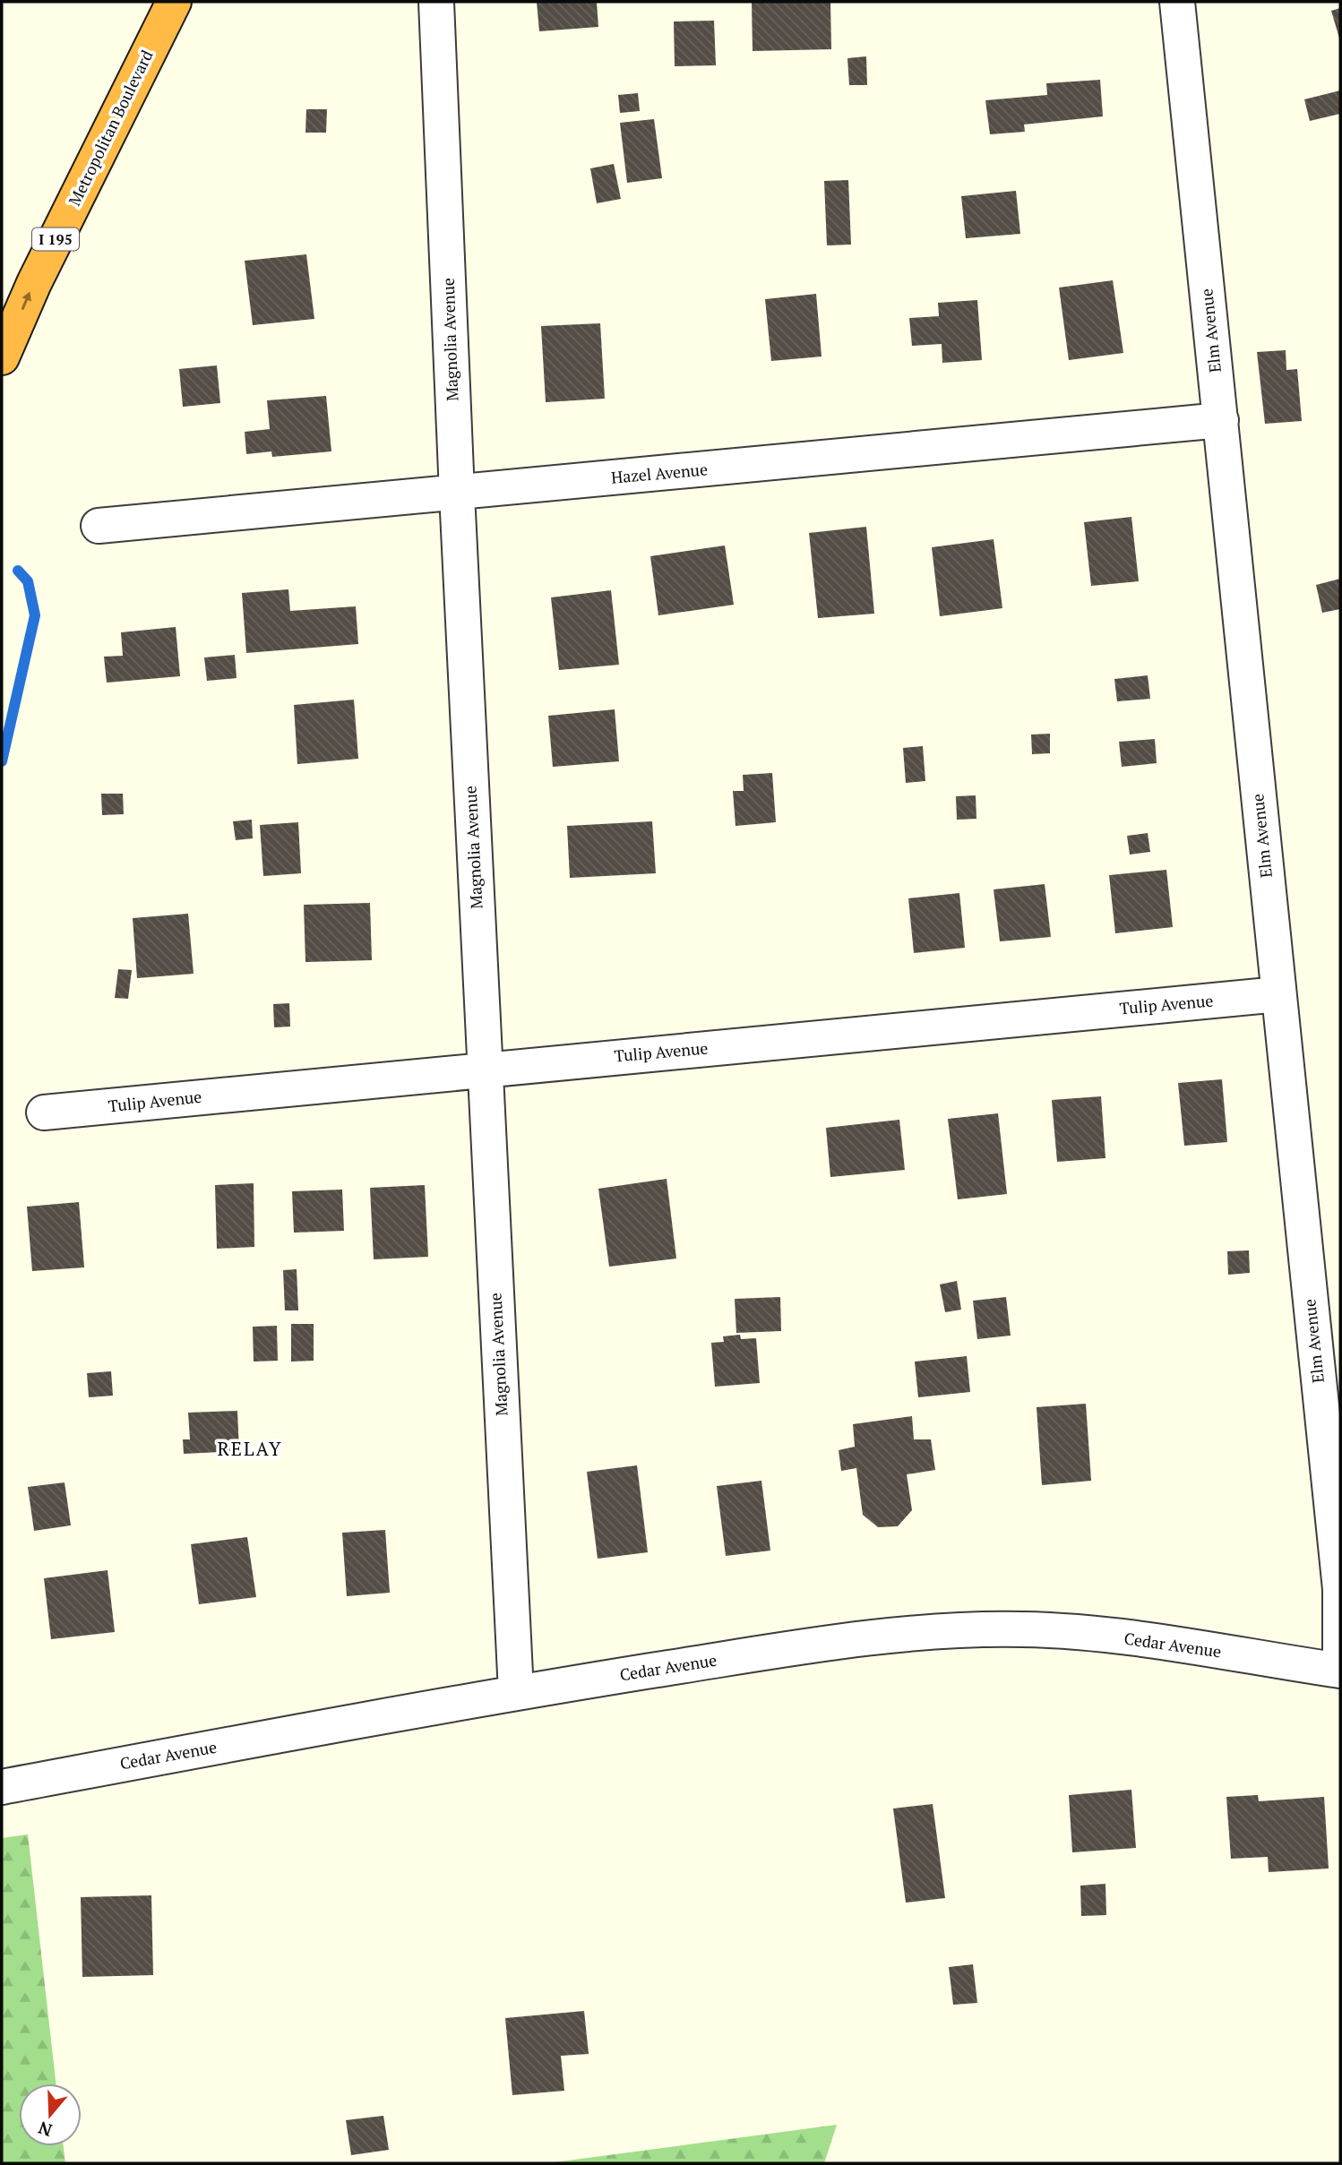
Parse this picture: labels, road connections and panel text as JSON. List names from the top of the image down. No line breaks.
{"streets":{"highway":["Metropolitan Boulevard","I 195"],"street":["Elm Avenue","Magnolia Avenue","Hazel Avenue","Tulip Avenue","Cedar Avenue"]},"crossings":[["Elm Avenue","Hazel Avenue"],["Elm Avenue","Tulip Avenue"],["Elm Avenue","Cedar Avenue"],["Magnolia Avenue","Hazel Avenue"],["Magnolia Avenue","Tulip Avenue"],["Magnolia Avenue","Cedar Avenue"]],"one_way":["Metropolitan Boulevard"],"districts":["RELAY"],"north":"bottom"}
